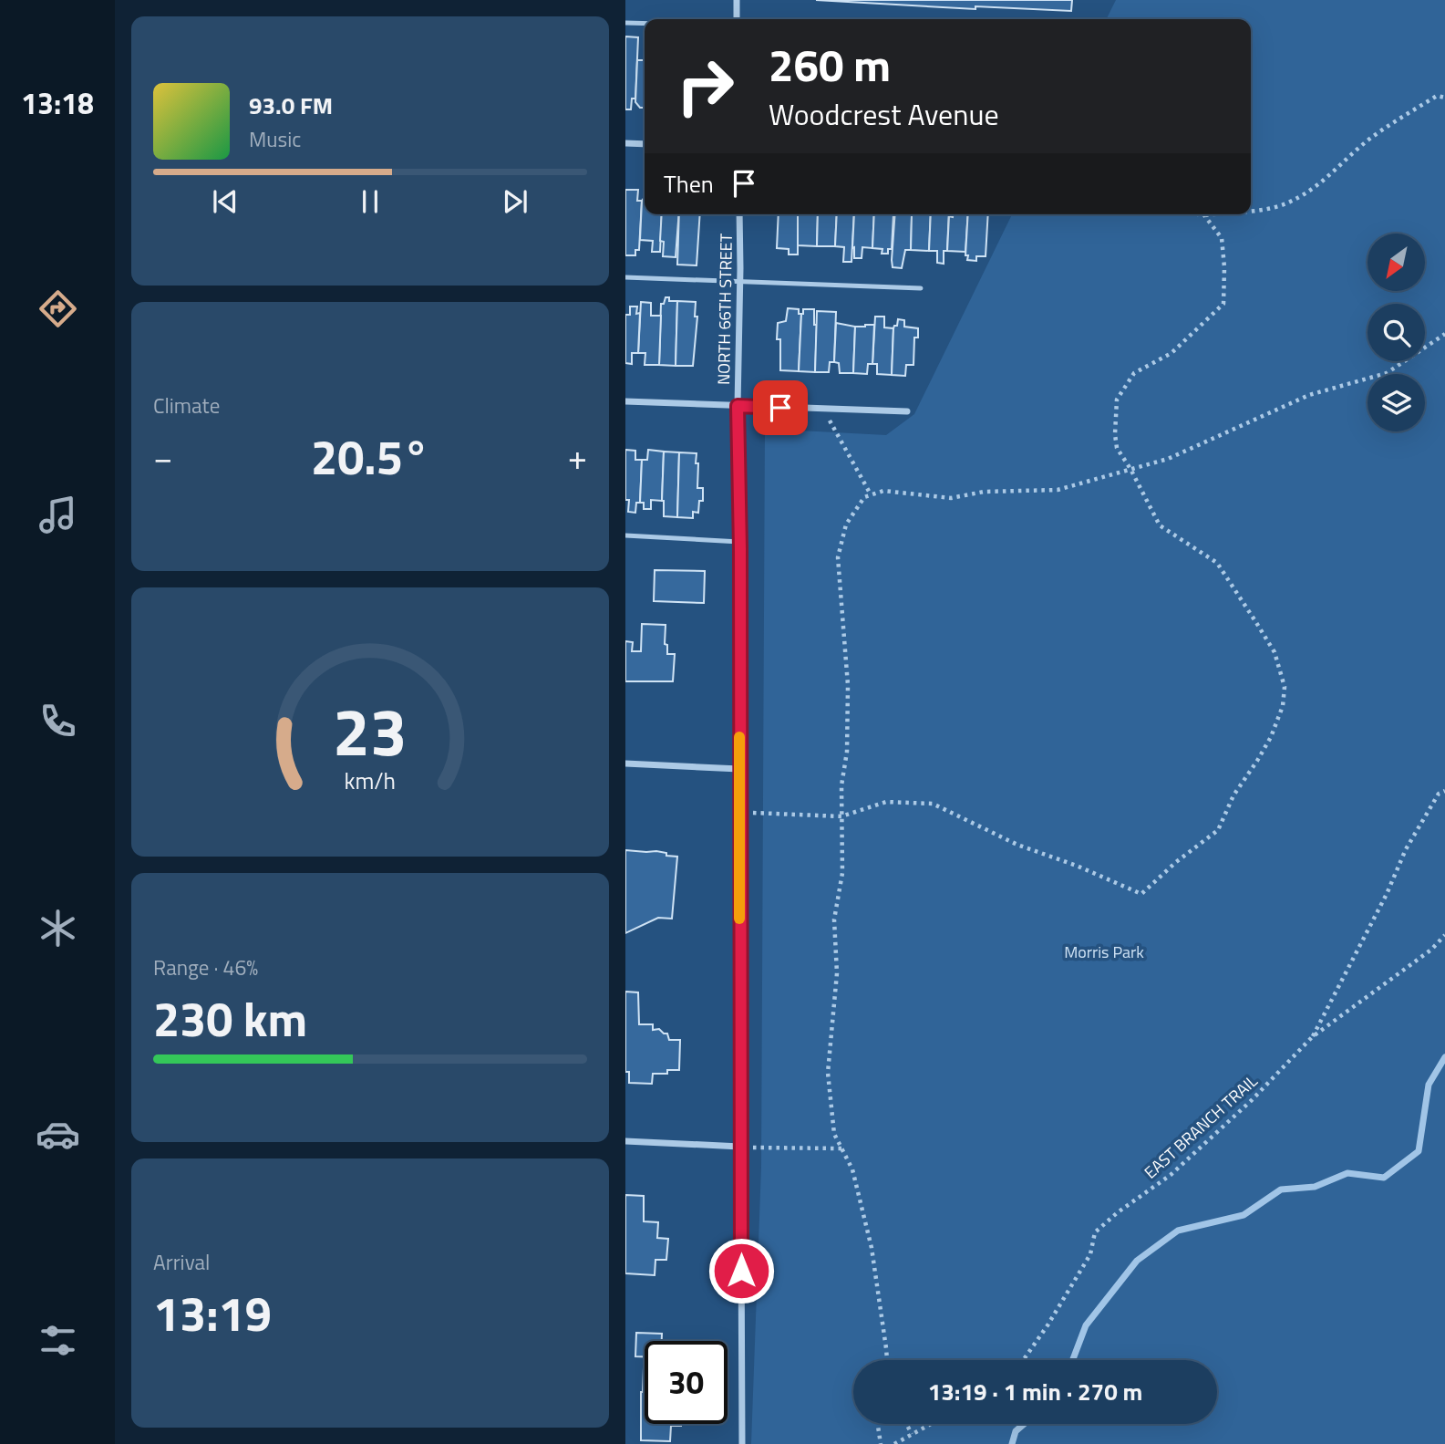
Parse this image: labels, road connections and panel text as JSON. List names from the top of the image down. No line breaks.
{"streets":{"street":["NORTH 66TH STREET"],"path":["EAST BRANCH TRAIL"]},"parks":["Morris Park"],"north":"bottom left","page":{"tabs":"13:18","turn":["260 m","Woodcrest Avenue"],"song":["93.0 FM","Music"],"then":"Then","tile":["Climate",["Range · 46%","230 km"],["Arrival","13:19"]],"heat":["−","20.5°","+"],"limit":"30","trip":"13:19 · 1 min · 270 m","gauge":["23","km/h"]}}
